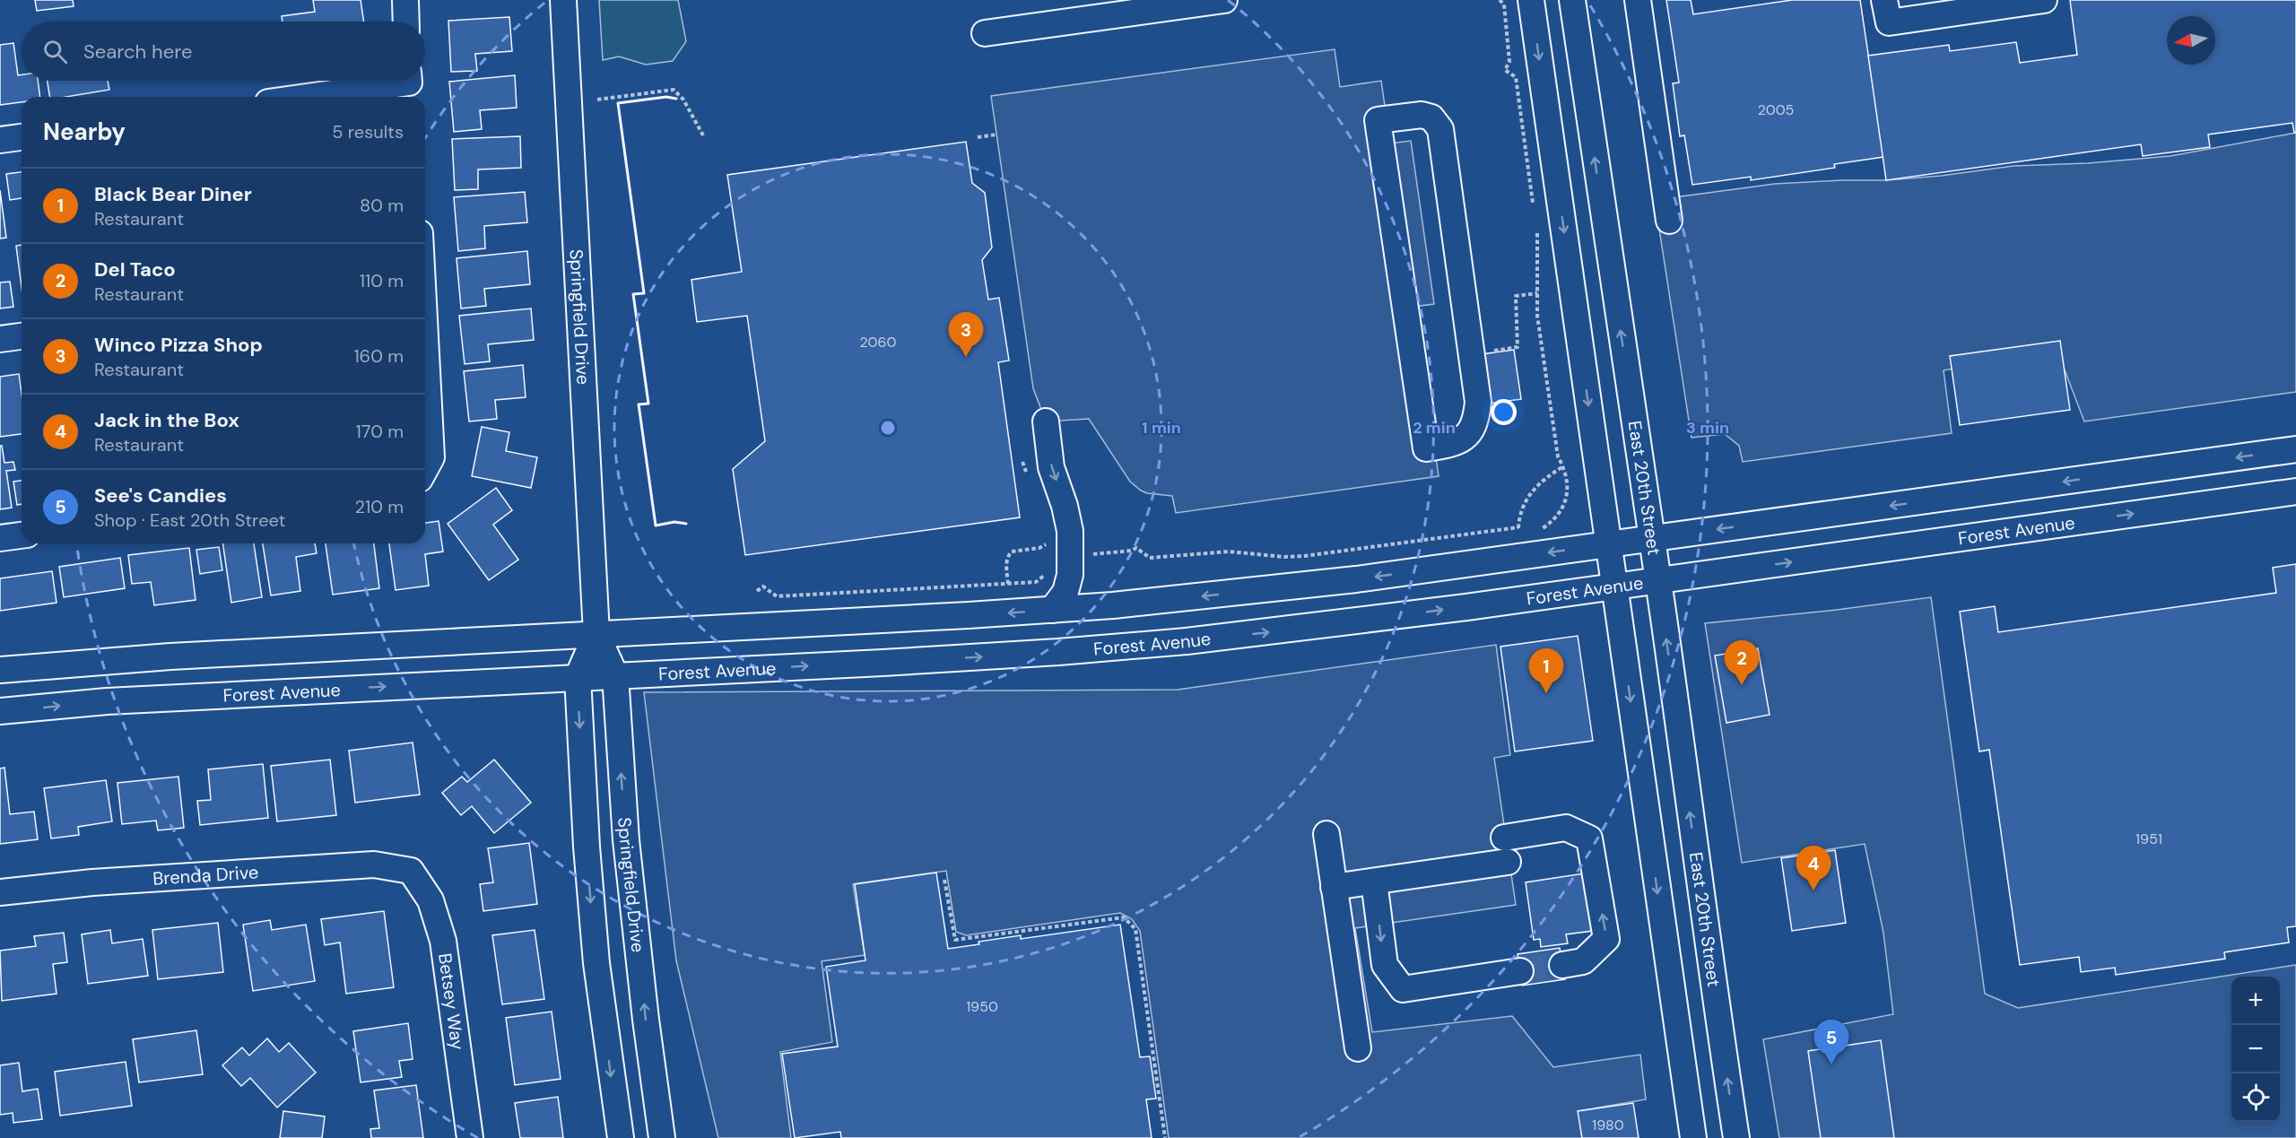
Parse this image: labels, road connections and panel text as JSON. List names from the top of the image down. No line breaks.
{"streets":{"street":["Springfield Drive","East 20th Street","Forest Avenue","Brenda Drive","Betsey Way"]},"crossings":[["Springfield Drive","Forest Avenue"],["East 20th Street","Forest Avenue"],["Brenda Drive","Betsey Way"]],"house_numbers":["2005","2060","1951","1950","1980"],"north":"left","page":{"search":"Search here","heading":["Nearby","5 results"],"list":[{"mark":"1","name":"Black Bear Diner","note":"Restaurant","value":"80 m"},{"mark":"2","name":"Del Taco","note":"Restaurant","value":"110 m"},{"mark":"3","name":"Winco Pizza Shop","note":"Restaurant","value":"160 m"},{"mark":"4","name":"Jack in the Box","note":"Restaurant","value":"170 m"},{"mark":"5","name":"See's Candies","note":"Shop · East 20th Street","value":"210 m"}],"pins":["3","2","1","4","5"],"map_buttons":["+","−"]},"rings":["1 min","2 min","3 min"]}
